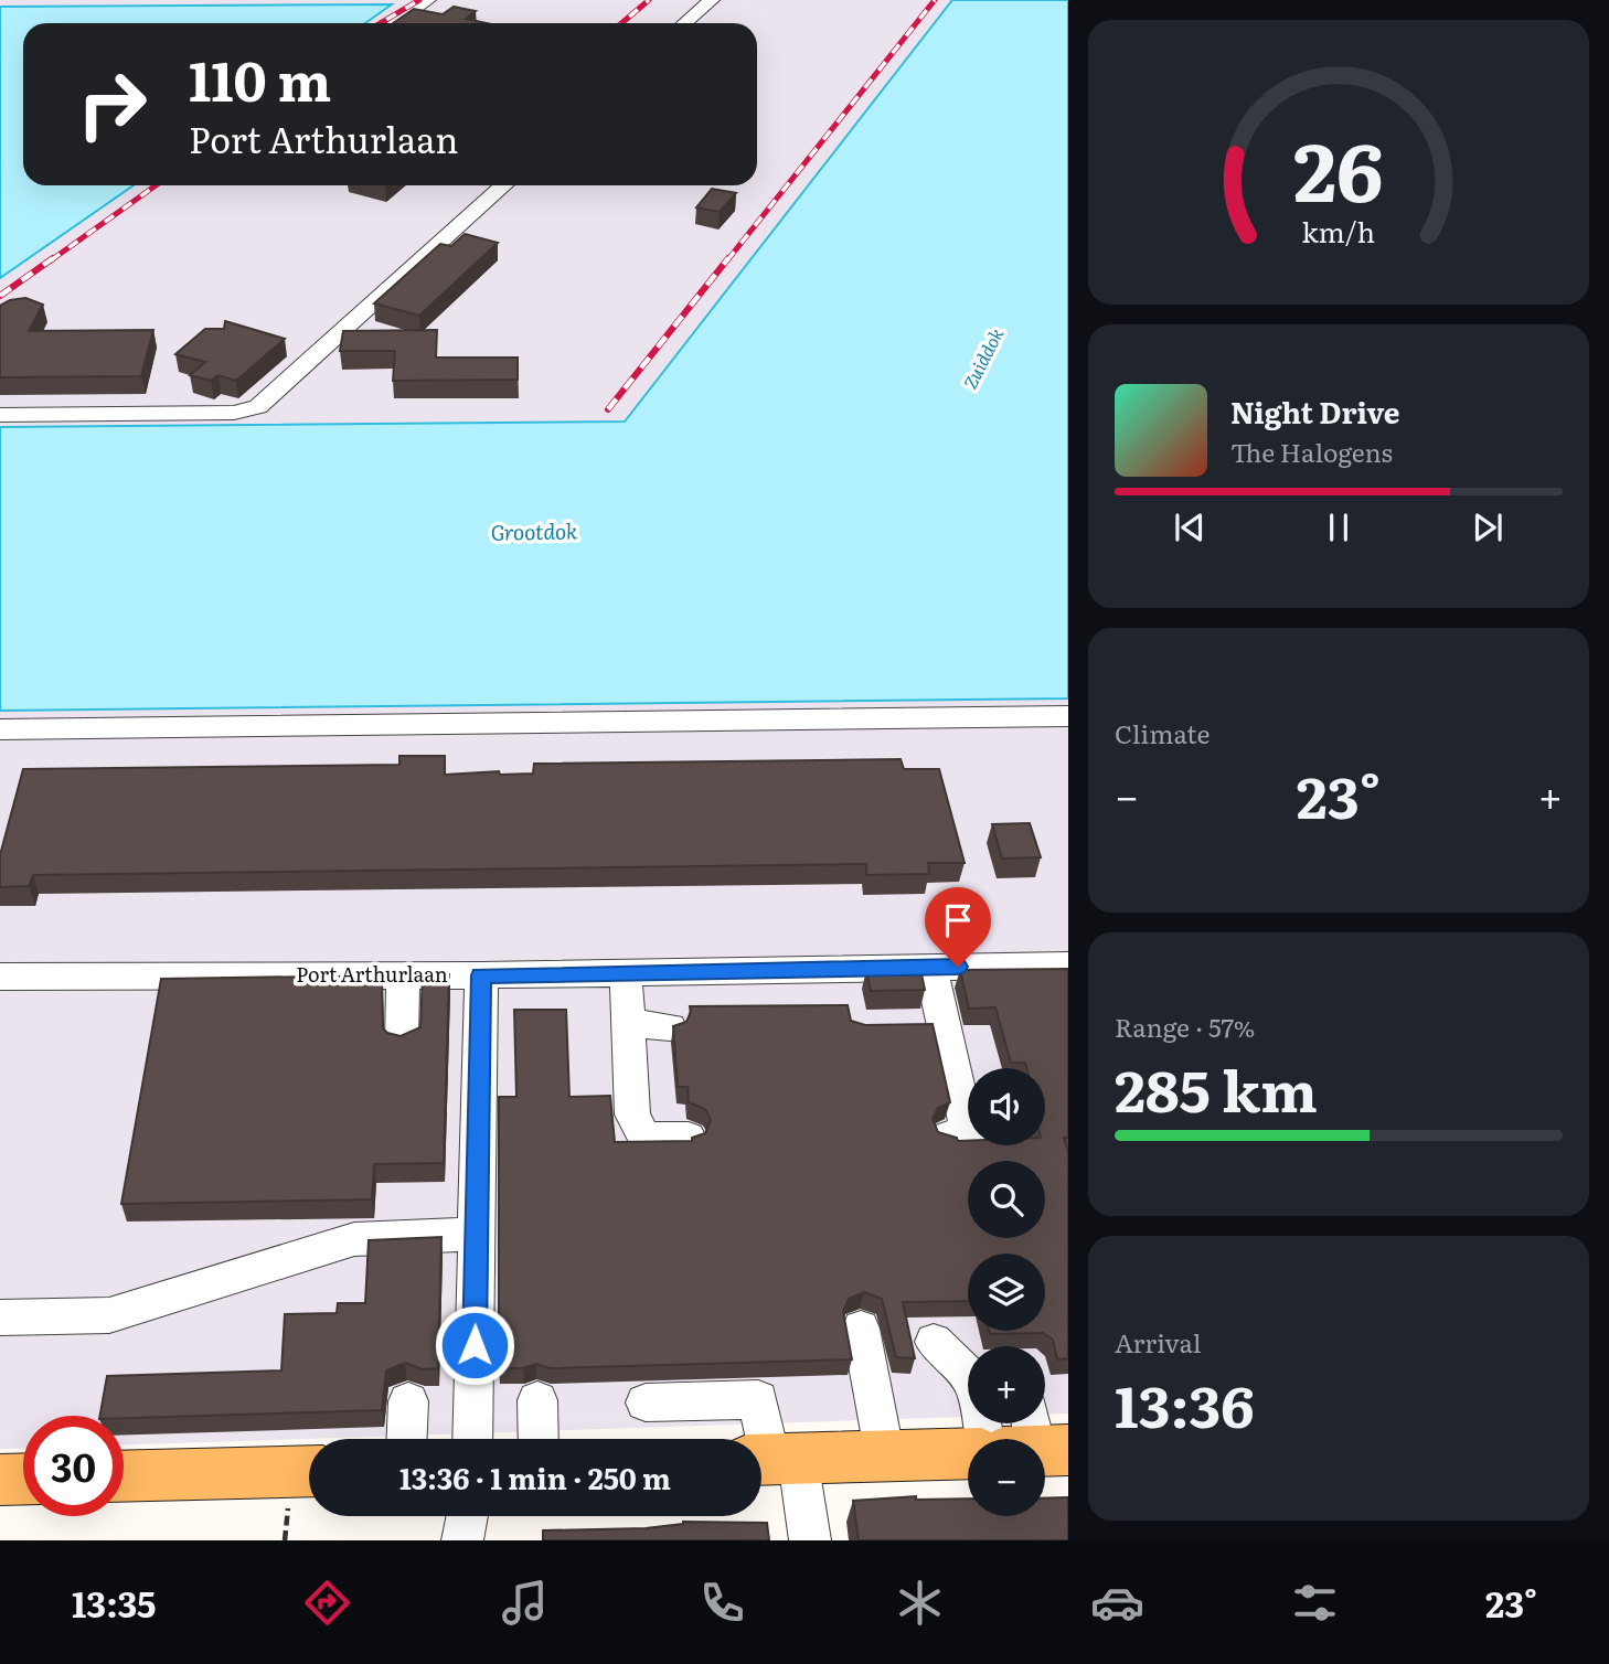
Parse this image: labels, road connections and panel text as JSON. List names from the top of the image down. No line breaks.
{"streets":{"street":["Port Arthurlaan"]},"water":["Zuiddok","Grootdok"],"page":{"turn":["110 m","Port Arthurlaan"],"song":["Night Drive","The Halogens"],"tile":["Climate",["Range · 57%","285 km"],["Arrival","13:36"]],"heat":["−","23°","+"],"map_buttons":["+","−"],"limit":"30","trip":"13:36 · 1 min · 250 m","tabs":["13:35","23°"],"gauge":["26","km/h"]}}
